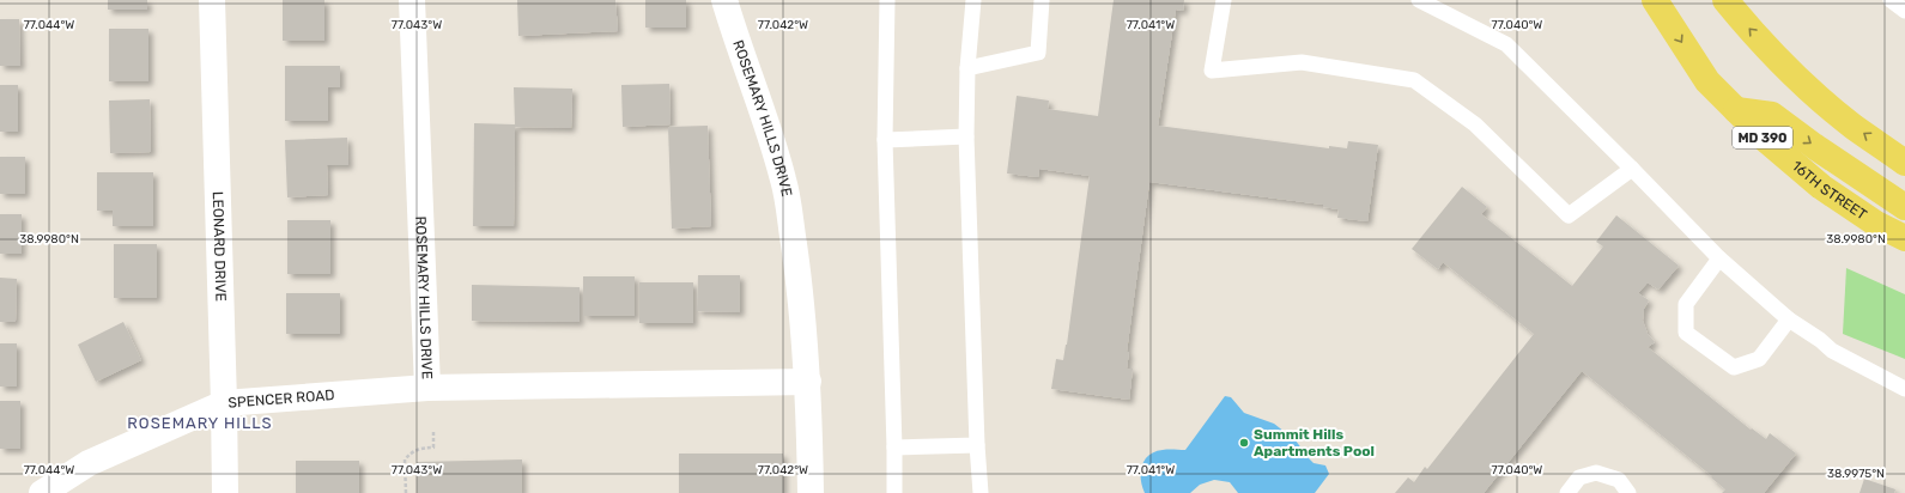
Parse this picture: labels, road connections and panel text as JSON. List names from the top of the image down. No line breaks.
{"streets":{"main road":["MD 390","16TH STREET"],"street":["ROSEMARY HILLS DRIVE","LEONARD DRIVE","SPENCER ROAD"]},"crossings":[["ROSEMARY HILLS DRIVE","SPENCER ROAD"],["LEONARD DRIVE","SPENCER ROAD"]],"districts":["ROSEMARY HILLS"],"places":["Summit Hills Apartments Pool"],"coordinates":["77.044°W","77.043°W","77.042°W","77.041°W","77.040°W","38.9980°N","38.9975°N"]}
